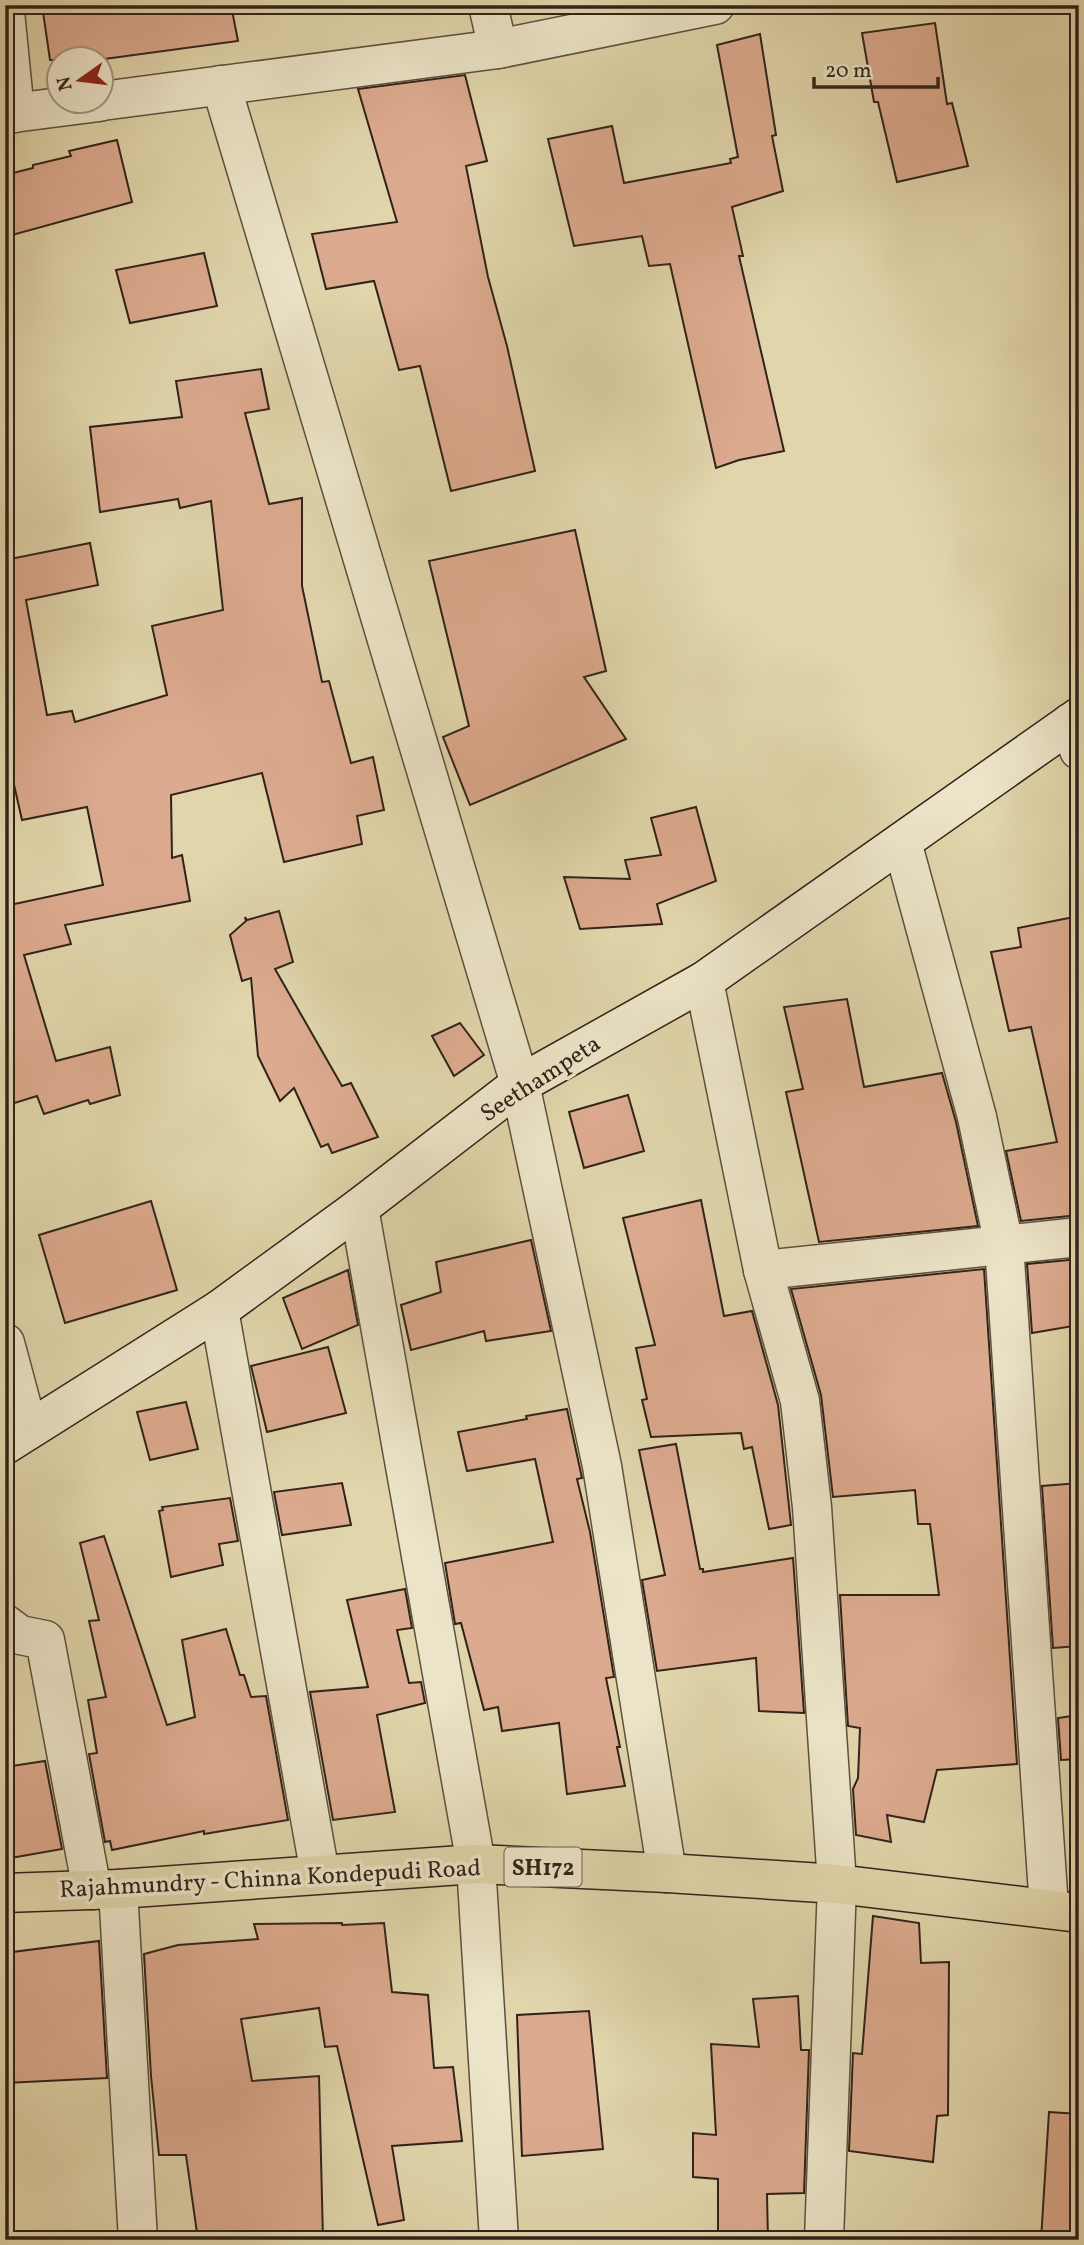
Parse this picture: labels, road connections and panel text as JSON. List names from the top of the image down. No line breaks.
{"streets":{"main road":["SH172","Rajahmundry - Chinna Kondepudi Road"],"street":["Seethampeta"]},"scale_bar":"20 m","north":"left"}
